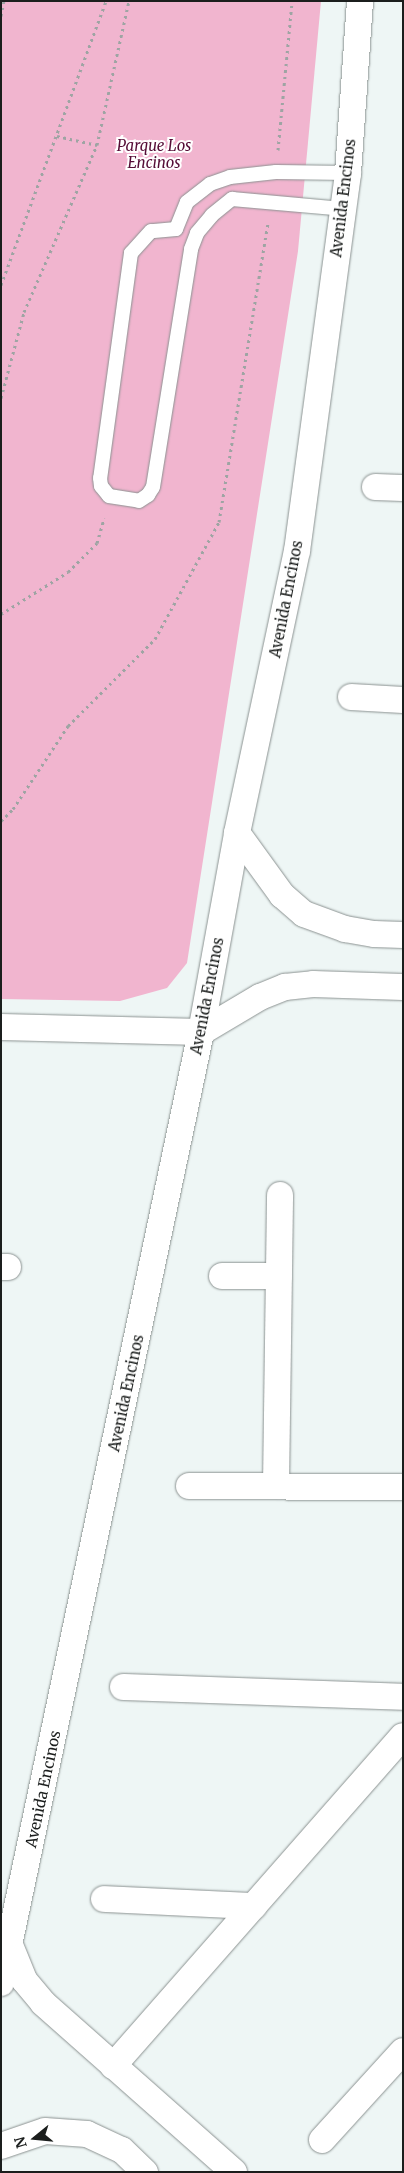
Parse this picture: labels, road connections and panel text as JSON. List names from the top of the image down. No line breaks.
{"streets":{"street":["Avenida Encinos"]},"parks":["Parque Los Encinos"],"north":"left"}
